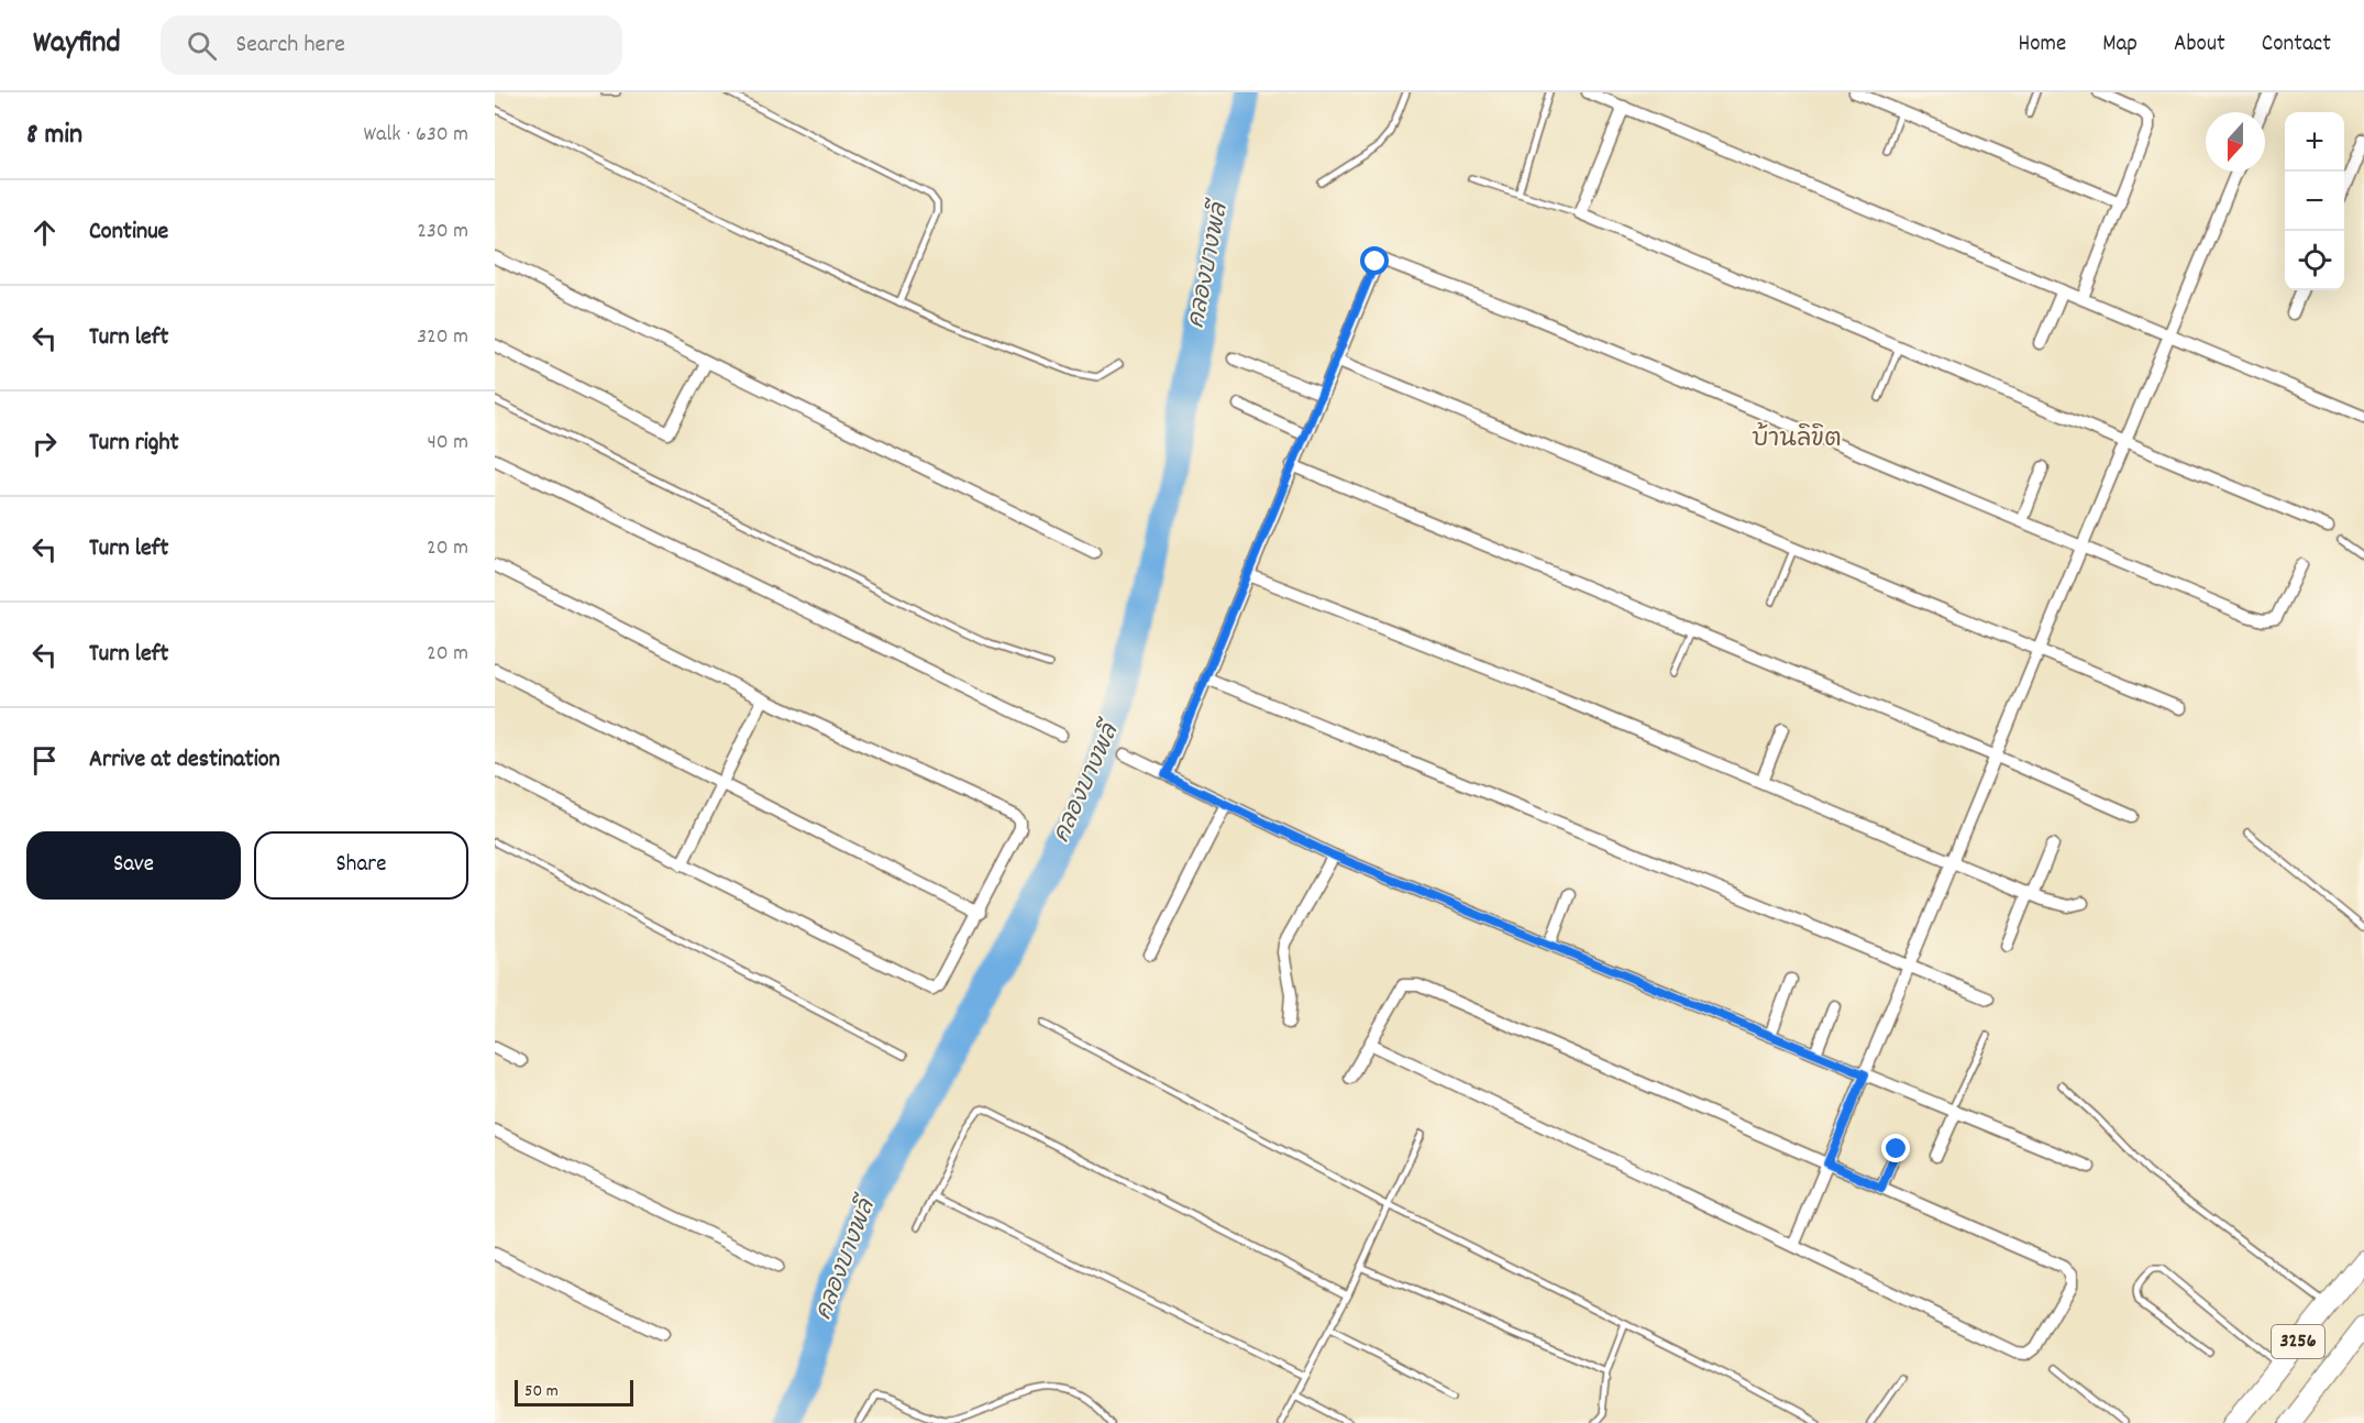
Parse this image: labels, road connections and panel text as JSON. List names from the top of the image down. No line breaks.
{"streets":{"main road":["3256"]},"districts":["บ้านลิขิต"],"water":["คลองบางพลี"],"scale_bar":"50 m","north":"bottom","page":{"header":"Wayfind","search":"Search here","nav":["Home","Map","About","Contact"],"heading":["8 min","Walk · 630 m"],"map_buttons":["+","−"],"list":[["Continue","230 m"],["Turn left","320 m"],["Turn right","40 m"],["Turn left","20 m"],["Turn left","20 m"],"Arrive at destination"],"buttons":["Save","Share"],"scale":"50 m"}}
